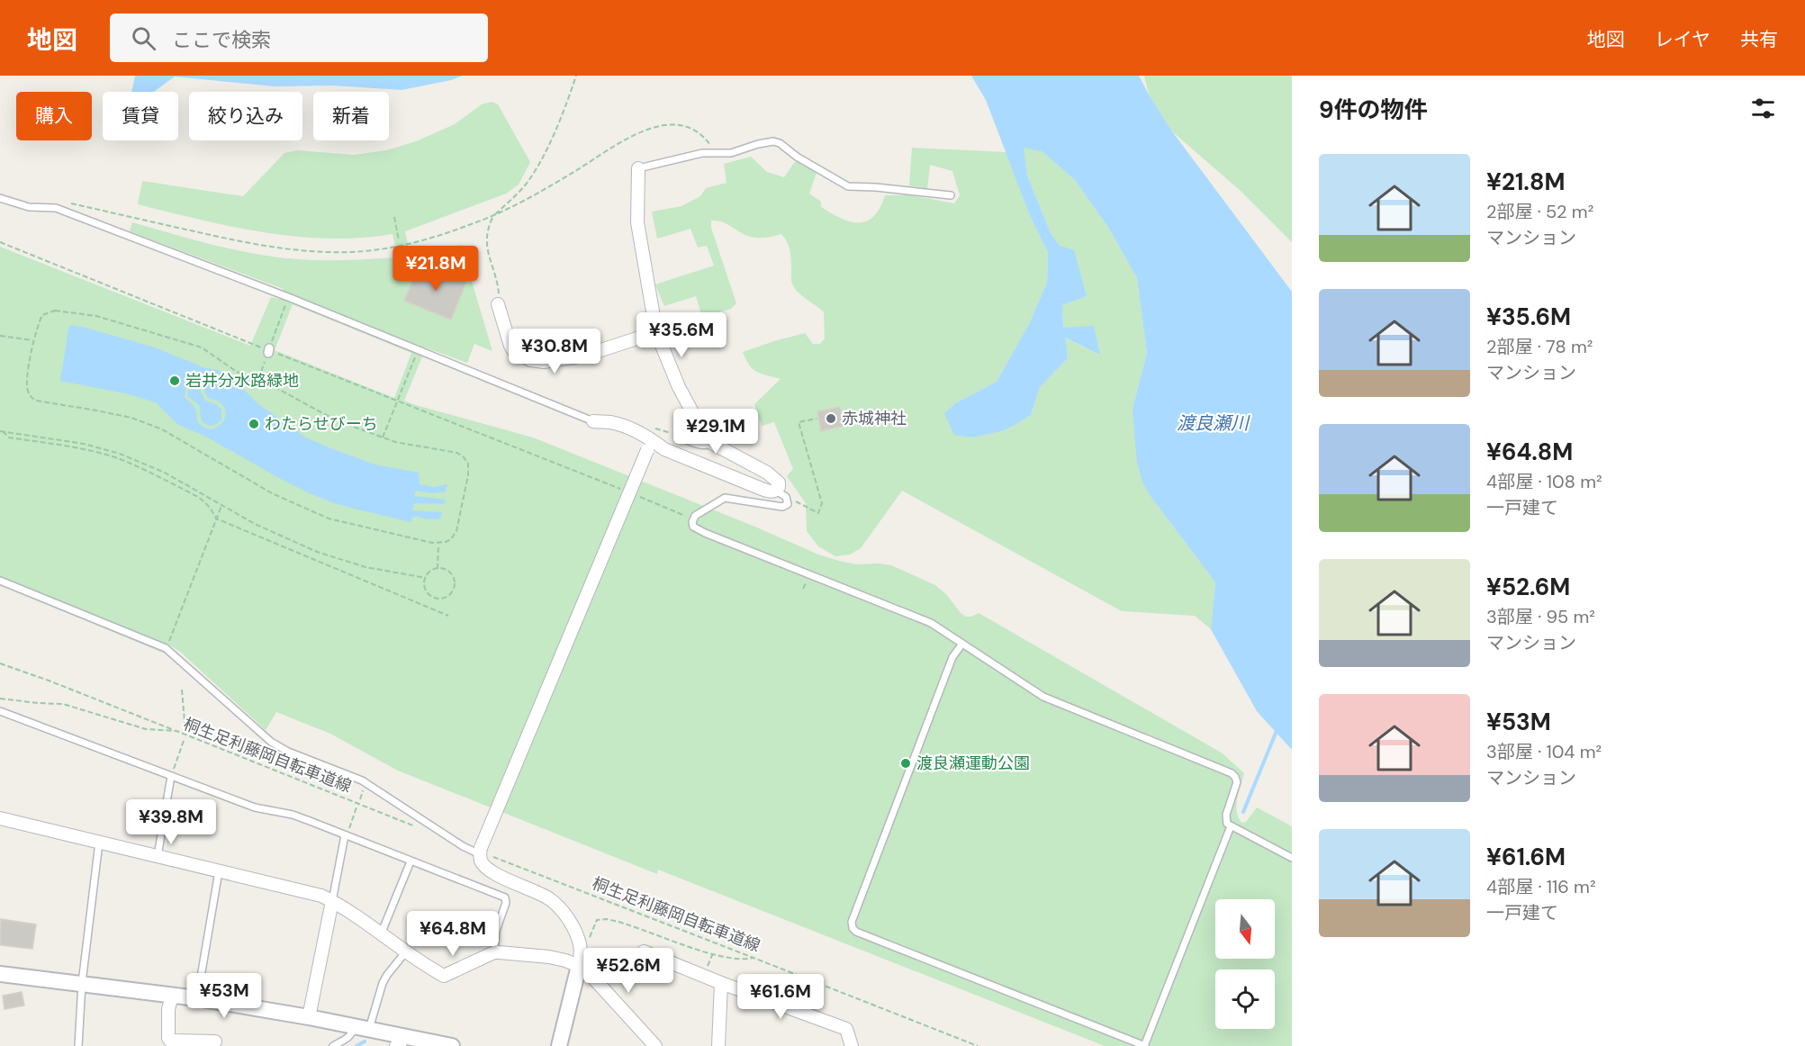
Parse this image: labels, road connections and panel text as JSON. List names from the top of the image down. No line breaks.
{"streets":{"path":["桐生足利藤岡自転車道線"]},"water":["渡良瀬川"],"places":["岩井分水路緑地","赤城神社","わたらせびーち","渡良瀬運動公園"],"north":"bottom","page":{"header":"地図","search":"ここで検索","nav":["地図","レイヤ","共有"],"heading":"9件の物件","chip":["購入","賃貸","絞り込み","新着"],"list":[{"name":"¥21.8M","note":"2部屋 · 52 m² · マンション"},{"name":"¥35.6M","note":"2部屋 · 78 m² · マンション"},{"name":"¥64.8M","note":"4部屋 · 108 m² · 一戸建て"},{"name":"¥52.6M","note":"3部屋 · 95 m² · マンション"},{"name":"¥53M","note":"3部屋 · 104 m² · マンション"},{"name":"¥61.6M","note":"4部屋 · 116 m² · 一戸建て"}],"price":["¥21.8M","¥35.6M","¥30.8M","¥29.1M","¥39.8M","¥64.8M","¥52.6M","¥53M","¥61.6M"]}}
